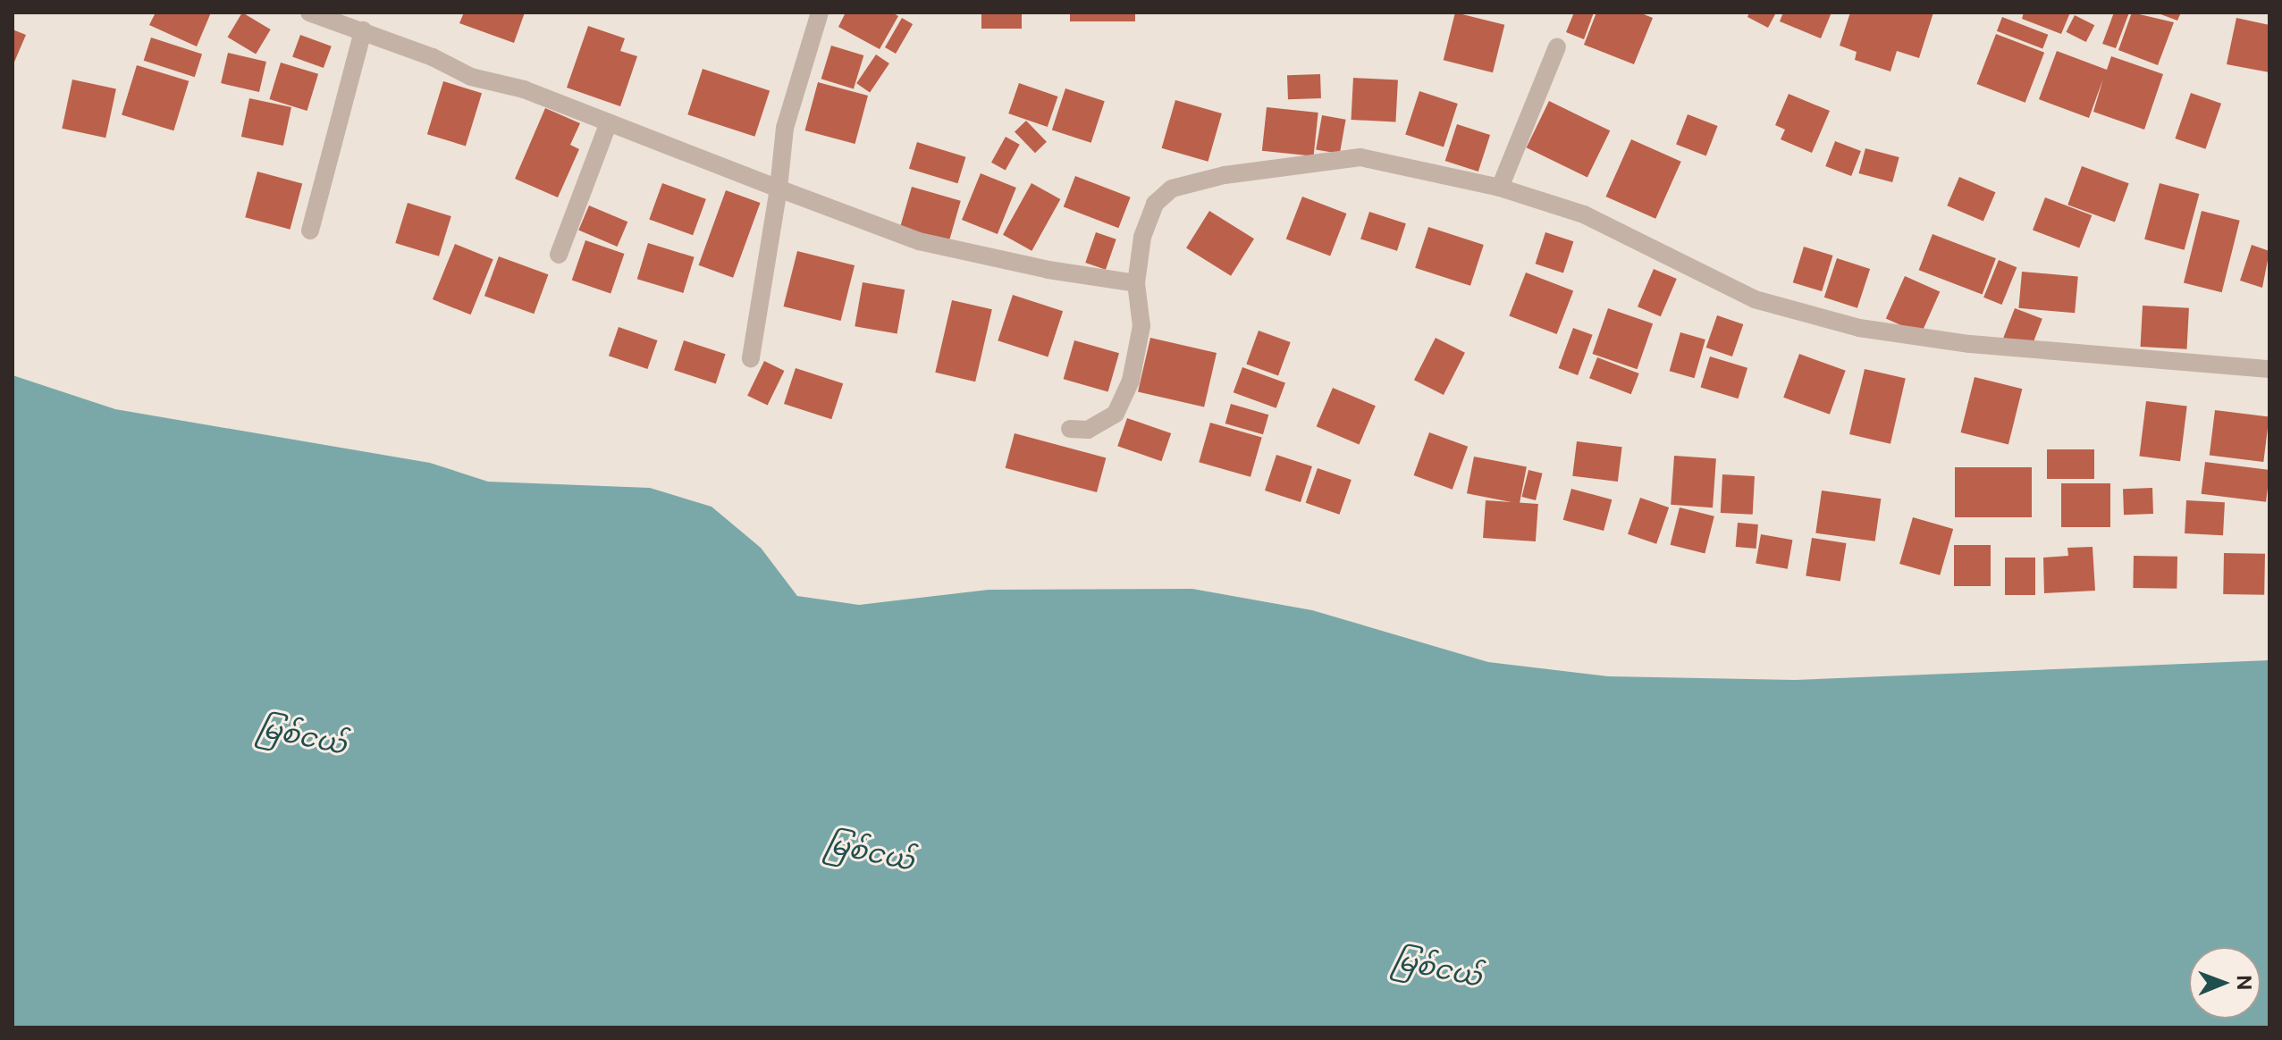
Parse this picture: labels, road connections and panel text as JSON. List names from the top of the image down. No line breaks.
{"water":["မြစ်ငယ်"],"north":"right"}
